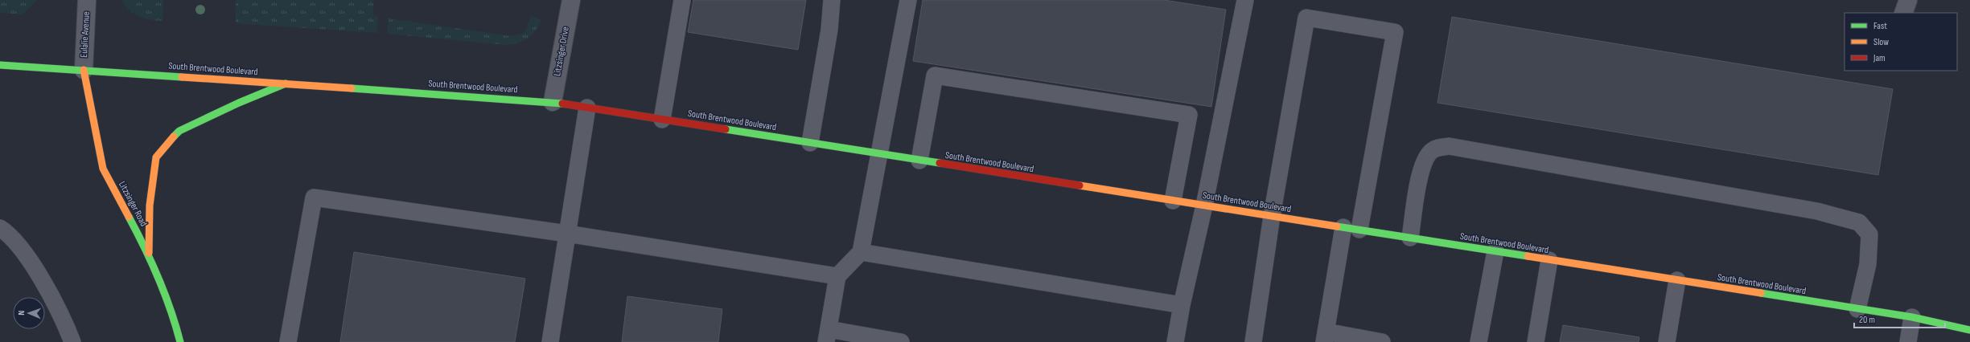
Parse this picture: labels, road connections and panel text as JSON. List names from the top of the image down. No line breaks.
{"streets":{"main road":["South Brentwood Boulevard","Litzsinger Road"],"street":["Eulalie Avenue","Litzsinger Drive"]},"crossings":[["Eulalie Avenue","South Brentwood Boulevard"],["Eulalie Avenue","Litzsinger Road"],["Litzsinger Drive","South Brentwood Boulevard"],["South Brentwood Boulevard","Litzsinger Road"]],"legend":["Fast","Slow","Jam"],"scale_bar":"20 m","north":"left"}
